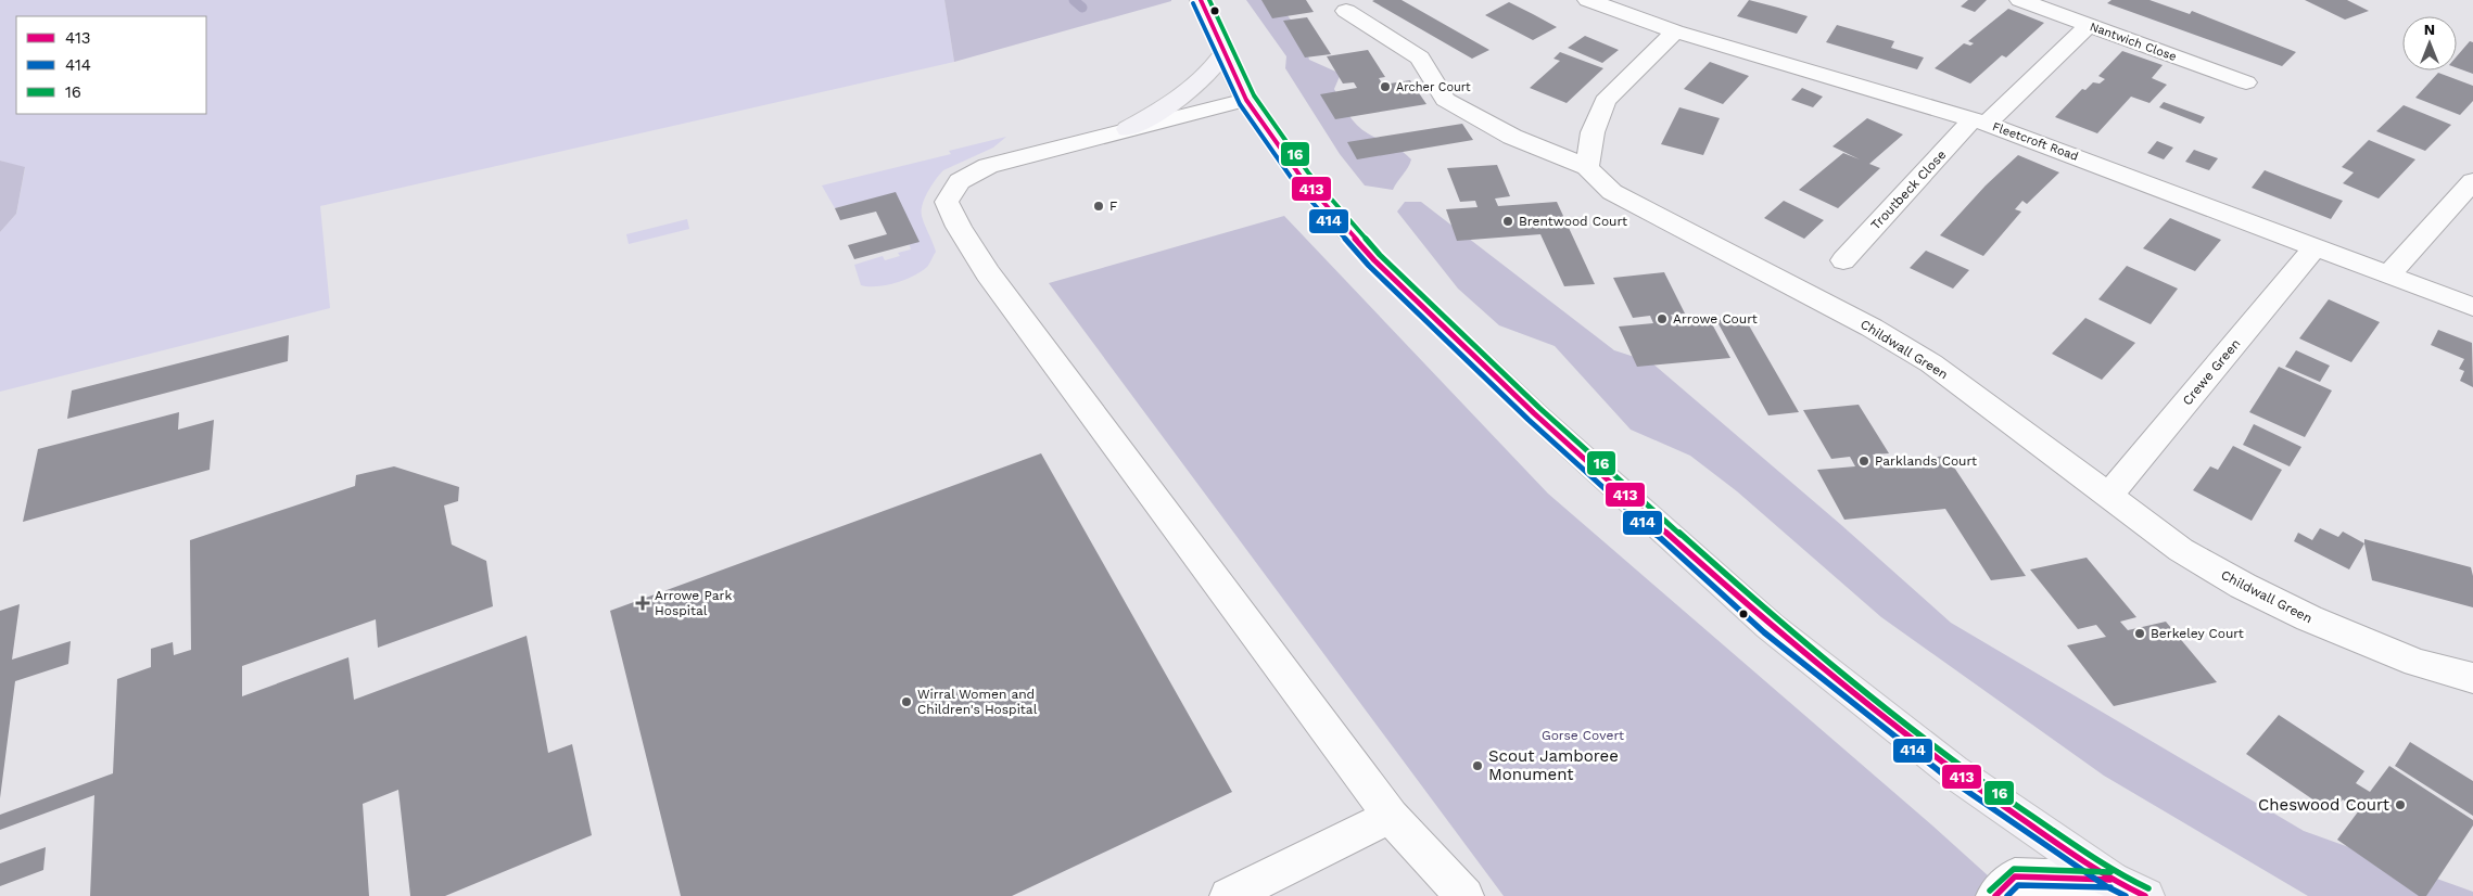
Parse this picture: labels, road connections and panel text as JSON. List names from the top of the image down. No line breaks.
{"streets":{"street":["Nantwich Close","Fleetcroft Road","Troutbeck Close","Childwall Green","Crewe Green"]},"crossings":[["Nantwich Close","Troutbeck Close"],["Fleetcroft Road","Troutbeck Close"],["Fleetcroft Road","Crewe Green"],["Childwall Green","Crewe Green"]],"parks":["Gorse Covert"],"places":{"other":["Archer Court","F","Brentwood Court","Arrowe Court","Parklands Court","Berkeley Court","Wirral Women and Children's Hospital","Scout Jamboree Monument","Cheswood Court"],"health":["Arrowe Park Hospital"]},"lines":["transit line 413","transit line 16","transit line 414"],"legend":["413","414","16"],"north":"top"}
